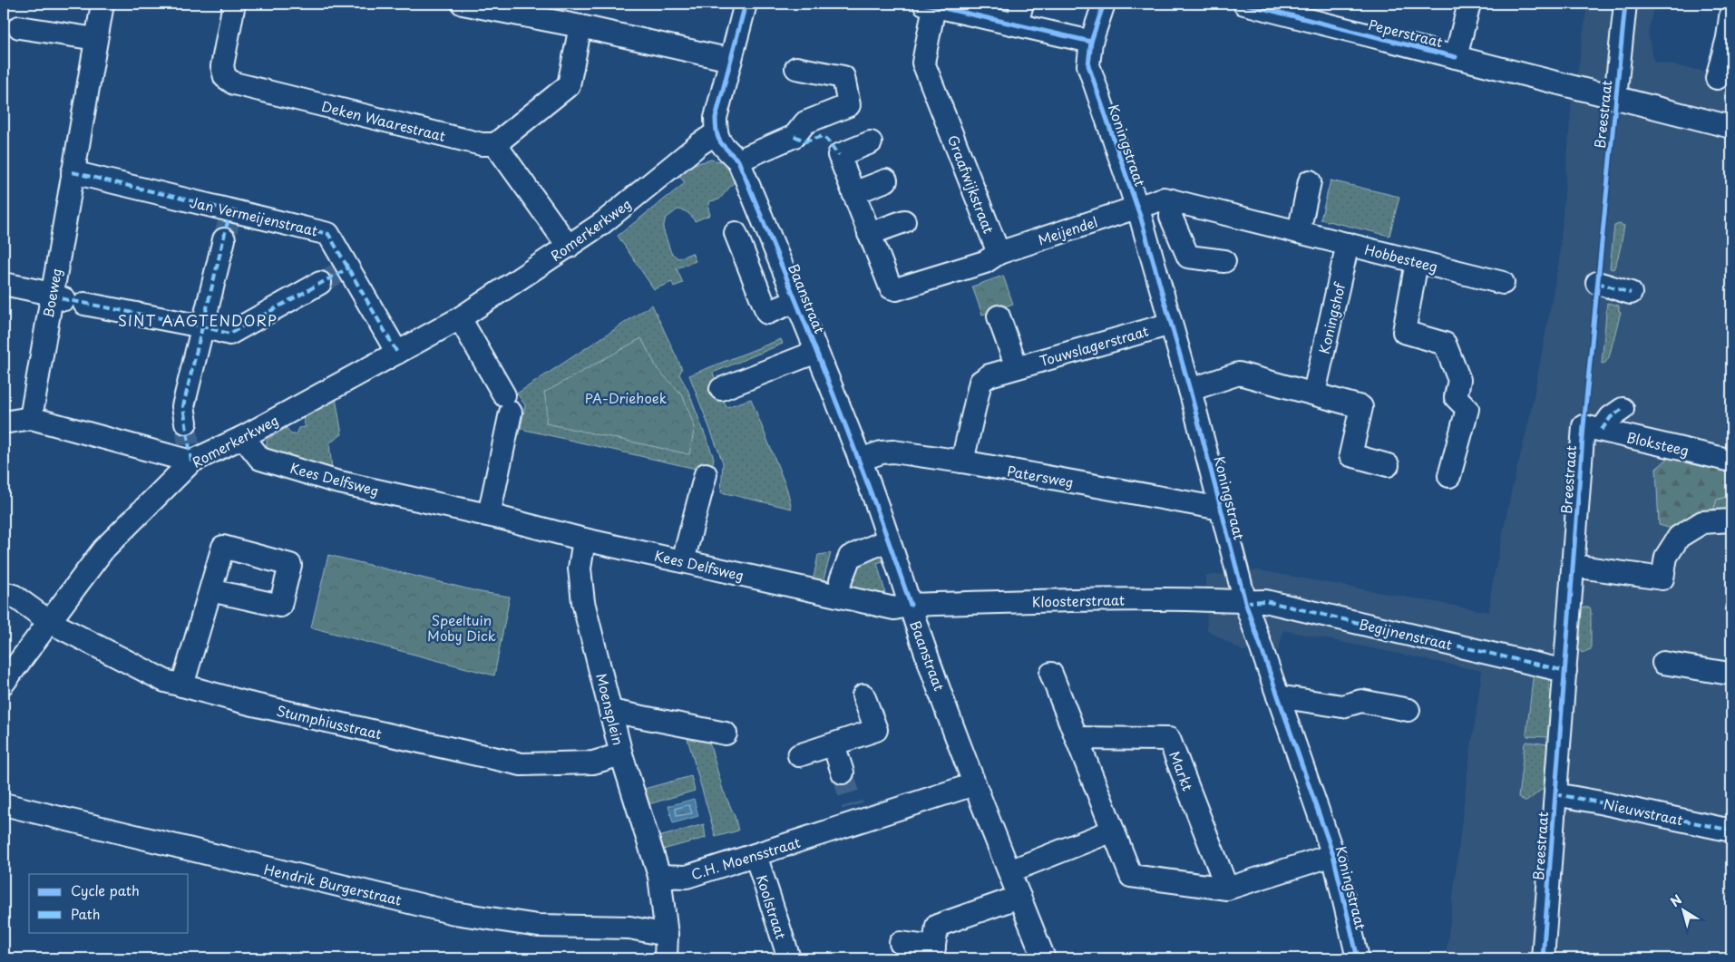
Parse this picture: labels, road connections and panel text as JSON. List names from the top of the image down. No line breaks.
{"streets":{"street":["Peperstraat","Breestraat","Deken Waarestraat","Koningstraat","Graafwijkstraat","Jan Vermeijenstraat","Romerkerkweg","Meijendel","Hobbesteeg","Boeweg","Baanstraat","Koningshof","Touwslagerstraat","Bloksteeg","Patersweg","Kees Delfsweg","Kloosterstraat","Begijnenstraat","Moensplein","Stumphiusstraat","Markt","Nieuwstraat","C.H. Moensstraat","Hendrik Burgerstraat","Koolstraat"]},"crossings":[["Peperstraat","Breestraat"],["Breestraat","Bloksteeg"],["Breestraat","Begijnenstraat"],["Breestraat","Nieuwstraat"],["Koningstraat","Meijendel"],["Koningstraat","Hobbesteeg"],["Koningstraat","Touwslagerstraat"],["Koningstraat","Patersweg"],["Koningstraat","Kloosterstraat"],["Koningstraat","Begijnenstraat"],["Graafwijkstraat","Meijendel"],["Jan Vermeijenstraat","Romerkerkweg"],["Jan Vermeijenstraat","Boeweg"],["Romerkerkweg","Baanstraat"],["Romerkerkweg","Kees Delfsweg"],["Romerkerkweg","Stumphiusstraat"],["Meijendel","Hobbesteeg"],["Hobbesteeg","Koningshof"],["Baanstraat","Patersweg"],["Baanstraat","Kees Delfsweg"],["Baanstraat","Kloosterstraat"],["Baanstraat","C.H. Moensstraat"],["Touwslagerstraat","Patersweg"],["Kees Delfsweg","Kloosterstraat"],["Kees Delfsweg","Moensplein"],["Kloosterstraat","Begijnenstraat"],["Moensplein","Stumphiusstraat"],["Moensplein","C.H. Moensstraat"],["C.H. Moensstraat","Koolstraat"]],"districts":["SINT AAGTENDORP"],"parks":["PA-Driehoek","Speeltuin Moby Dick"],"legend":["Cycle path","Path"],"north":"top left"}
